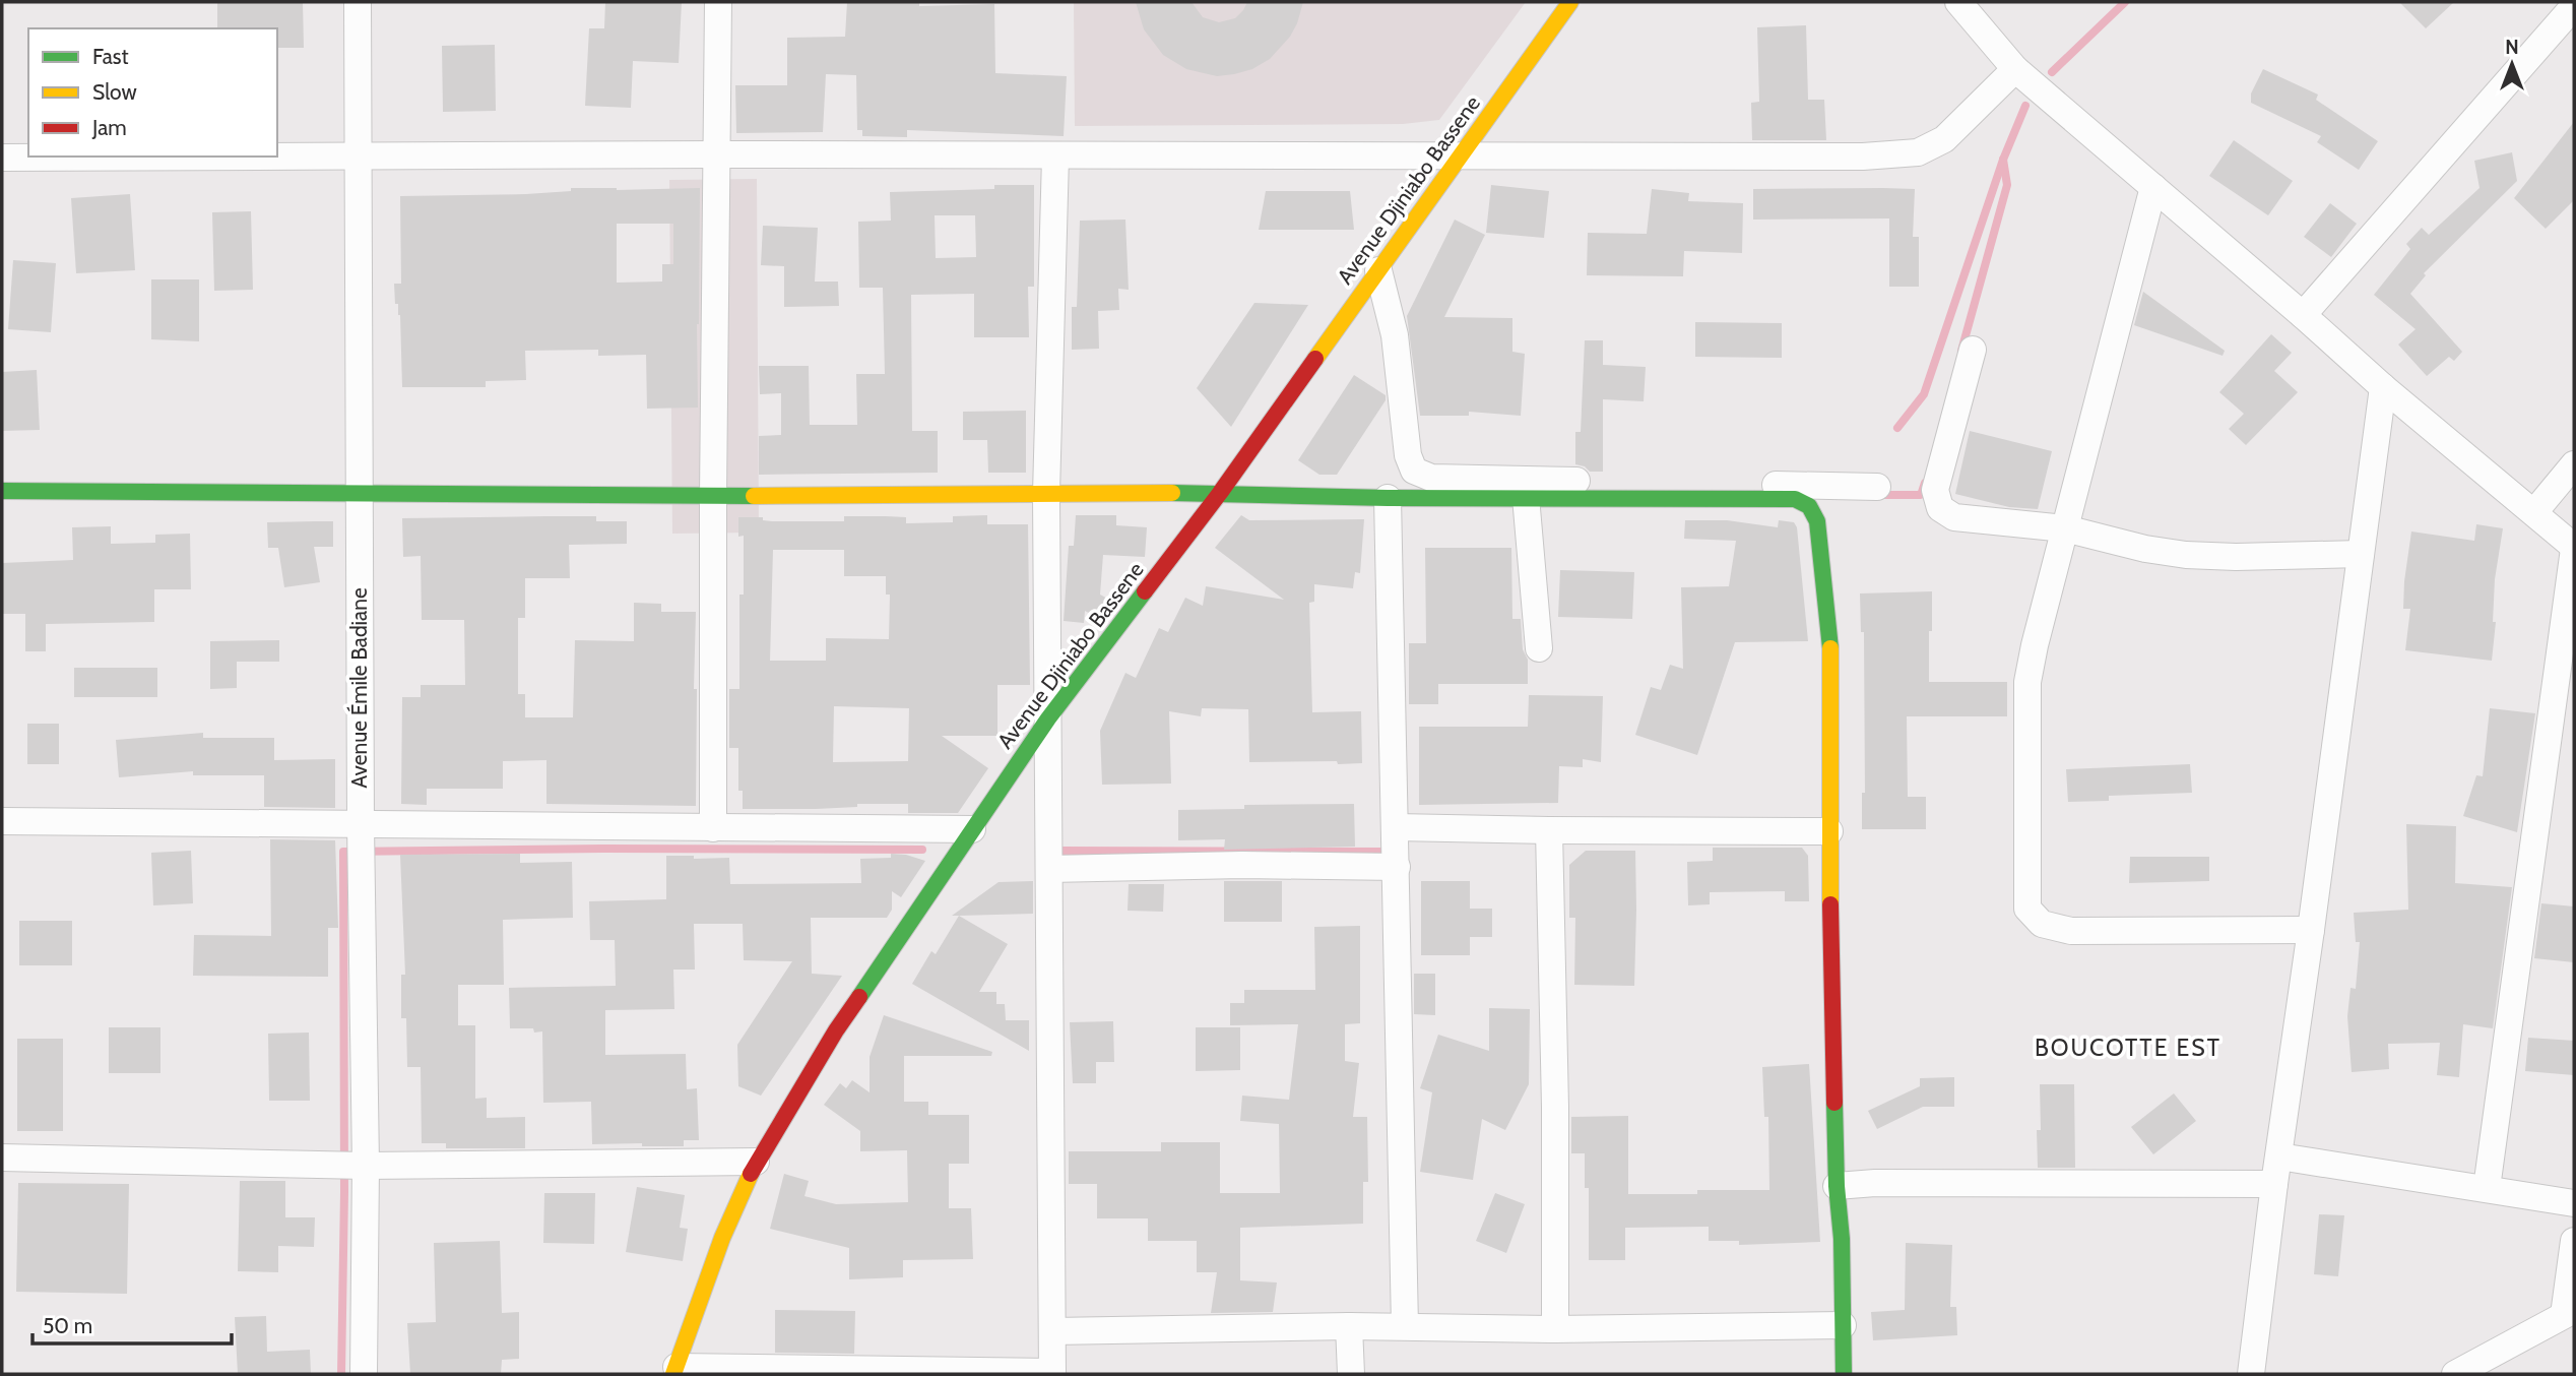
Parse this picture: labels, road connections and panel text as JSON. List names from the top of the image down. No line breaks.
{"streets":{"street":["Avenue Djiniabo Bassene","Avenue Émile Badiane"]},"districts":["BOUCOTTE EST"],"legend":["Fast","Slow","Jam"],"scale_bar":"50 m","north":"top"}
